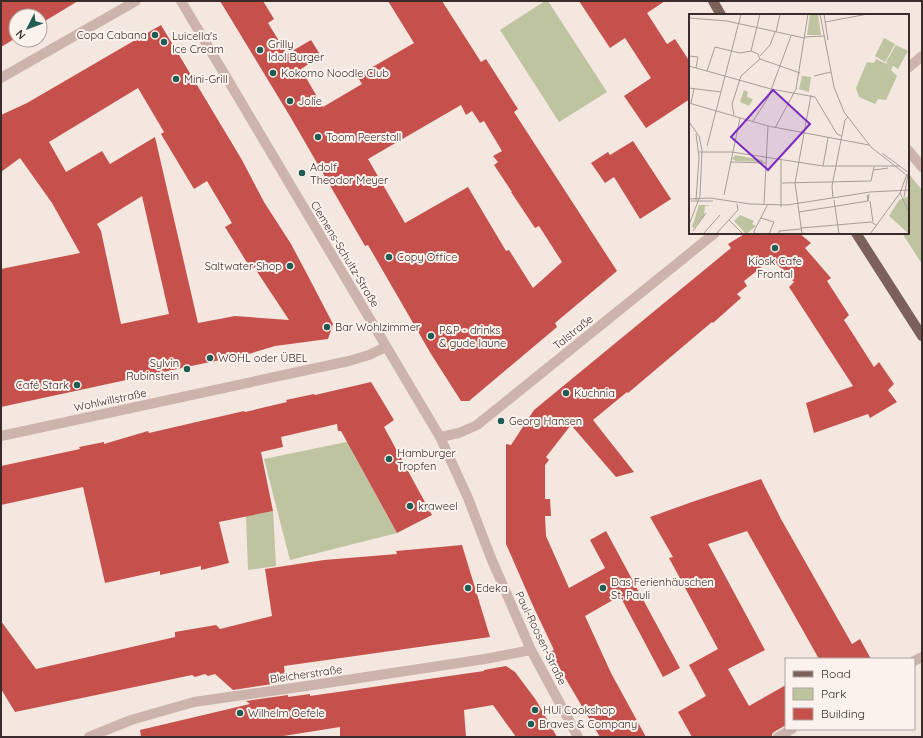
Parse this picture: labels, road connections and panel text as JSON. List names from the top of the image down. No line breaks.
{"streets":{"street":["Clemens-Schultz-Straße","Talstraße","Wohlwillstraße","Paul-Roosen-Straße","Bleicherstraße"]},"crossings":[["Clemens-Schultz-Straße","Talstraße"],["Clemens-Schultz-Straße","Wohlwillstraße"],["Clemens-Schultz-Straße","Paul-Roosen-Straße"],["Talstraße","Paul-Roosen-Straße"],["Paul-Roosen-Straße","Bleicherstraße"]],"places":["Copa Cabana","Luicella's Ice Cream","Grilly Idol Burger","Kokomo Noodle Club","Mini-Grill","Jolie","Toom Peerstall","Adolf Theodor Meyer","Kiosk Cafe Frontal","Copy Office","Saltwater Shop","Bar Wohlzimmer","P&P - drinks & gude laune","WOHL oder ÜBEL","Sylvin Rubinstein","Café Stark","Kuchnia","Georg Hansen","Hamburger Tropfen","kraweel","Edeka","Das Ferienhäuschen St. Pauli","HUi Cookshop","Wilhelm Oefele","Braves & Company"],"legend":["Road","Park","Building"],"north":"bottom left"}
